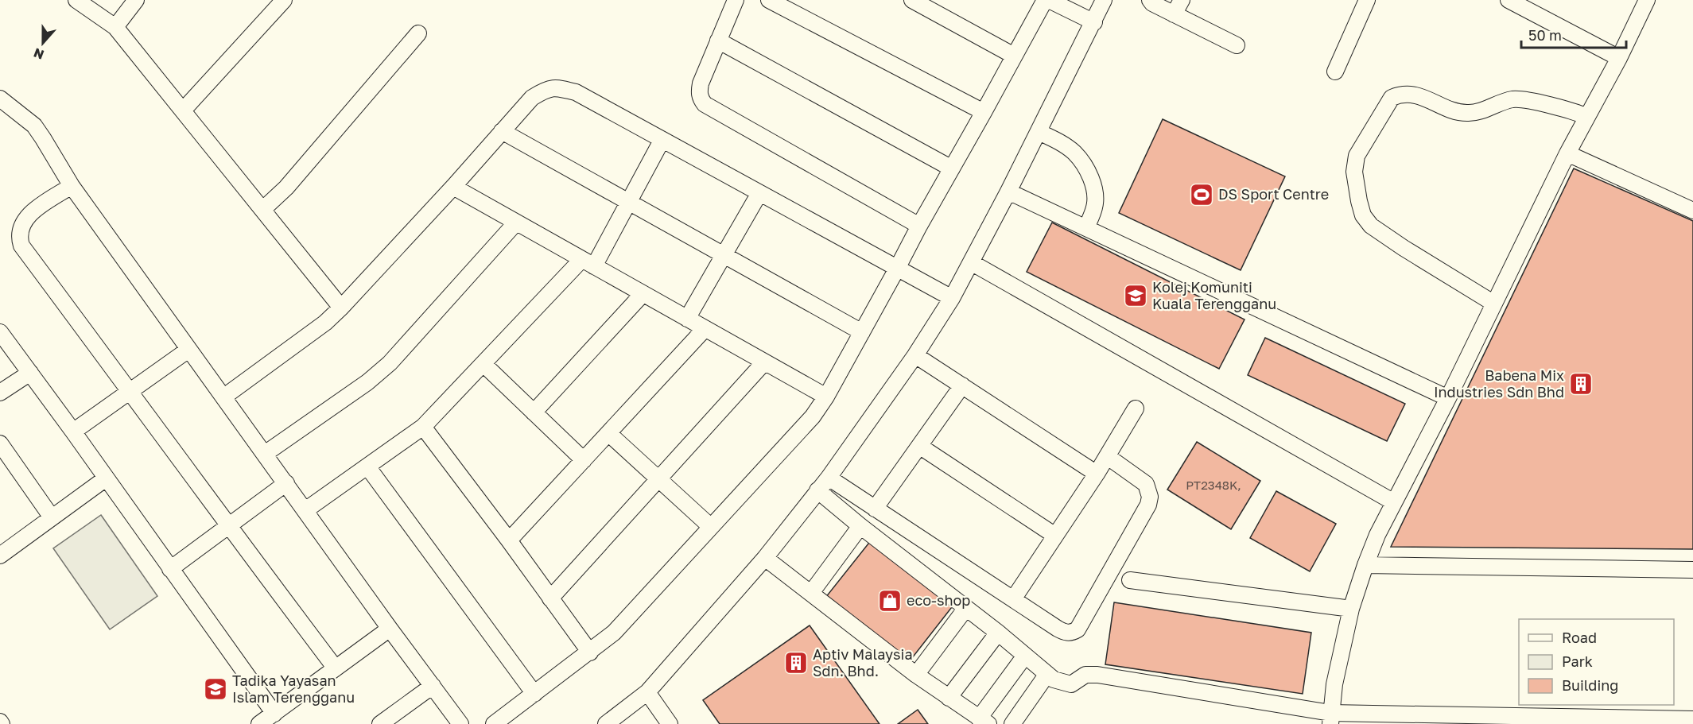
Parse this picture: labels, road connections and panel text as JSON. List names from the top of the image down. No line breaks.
{"places":{"sports":["DS Sport Centre"],"school or university":["Kolej Komuniti Kuala Terengganu","Tadika Yayasan Islam Terengganu"],"building":["Babena Mix Industries Sdn Bhd","Aptiv Malaysia Sdn. Bhd."],"shop":["eco-shop"]},"house_numbers":["PT2348K,"],"legend":["Road","Park","Building"],"scale_bar":"50 m","north":"bottom"}
